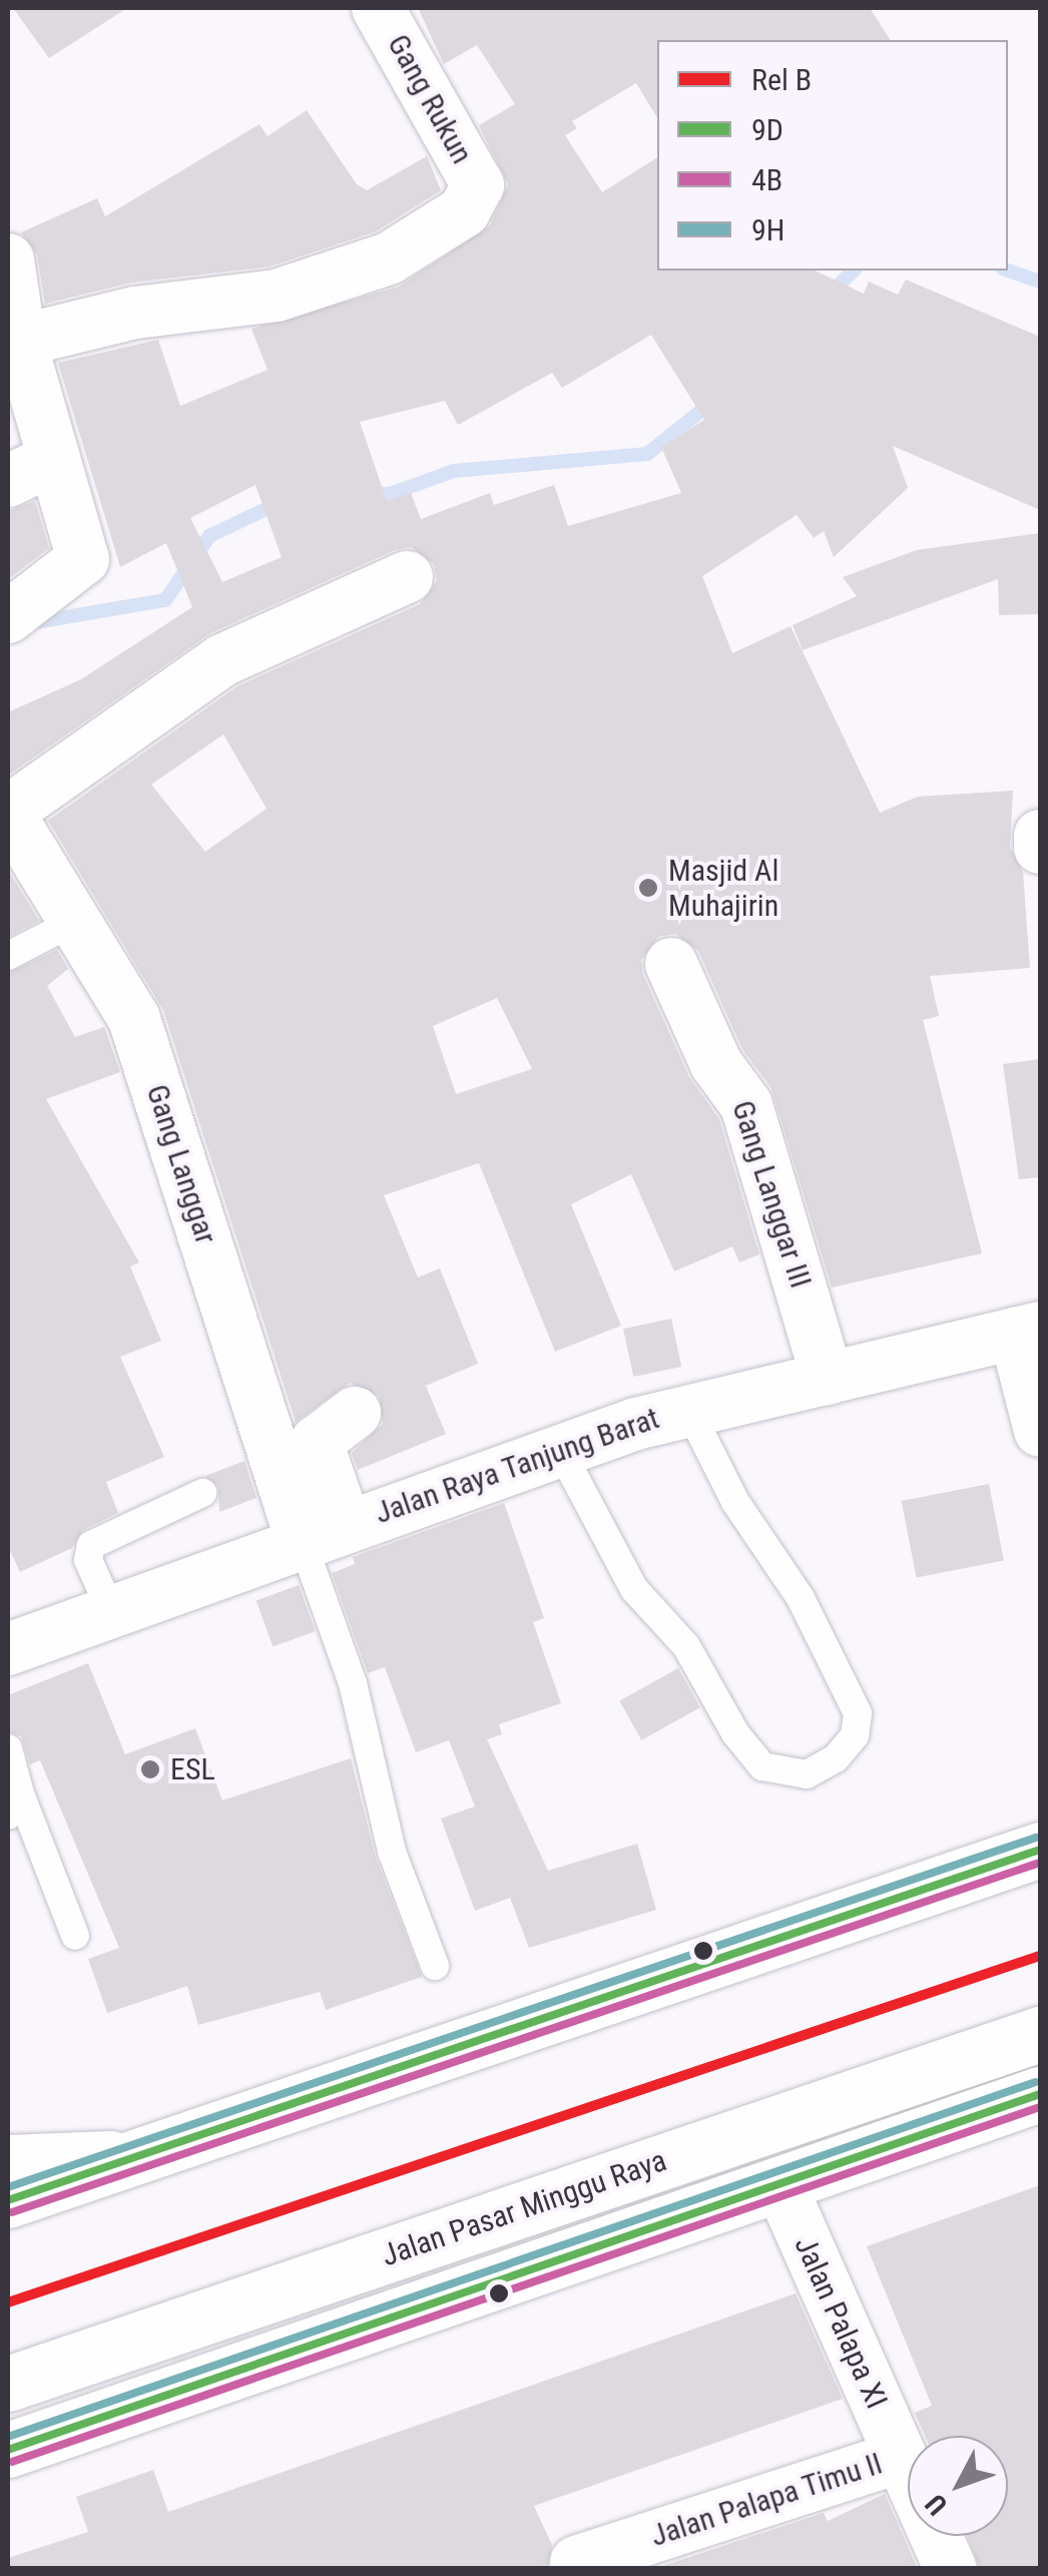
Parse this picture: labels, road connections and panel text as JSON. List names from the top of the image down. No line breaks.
{"streets":{"main road":["Jalan Pasar Minggu Raya"],"street":["Gang Rukun","Gang Langgar","Gang Langgar III","Jalan Raya Tanjung Barat","Jalan Palapa XI","Jalan Palapa Timu II"]},"crossings":[["Gang Langgar","Jalan Raya Tanjung Barat"],["Gang Langgar III","Jalan Raya Tanjung Barat"],["Jalan Pasar Minggu Raya","Jalan Palapa XI"],["Jalan Palapa XI","Jalan Palapa Timu II"]],"places":["Masjid Al Muhajirin","ESL"],"lines":["transit line 9H","transit line 9D","transit line 4B","rail line B"],"legend":["Rel B","9D","4B","9H"],"north":"bottom left"}
